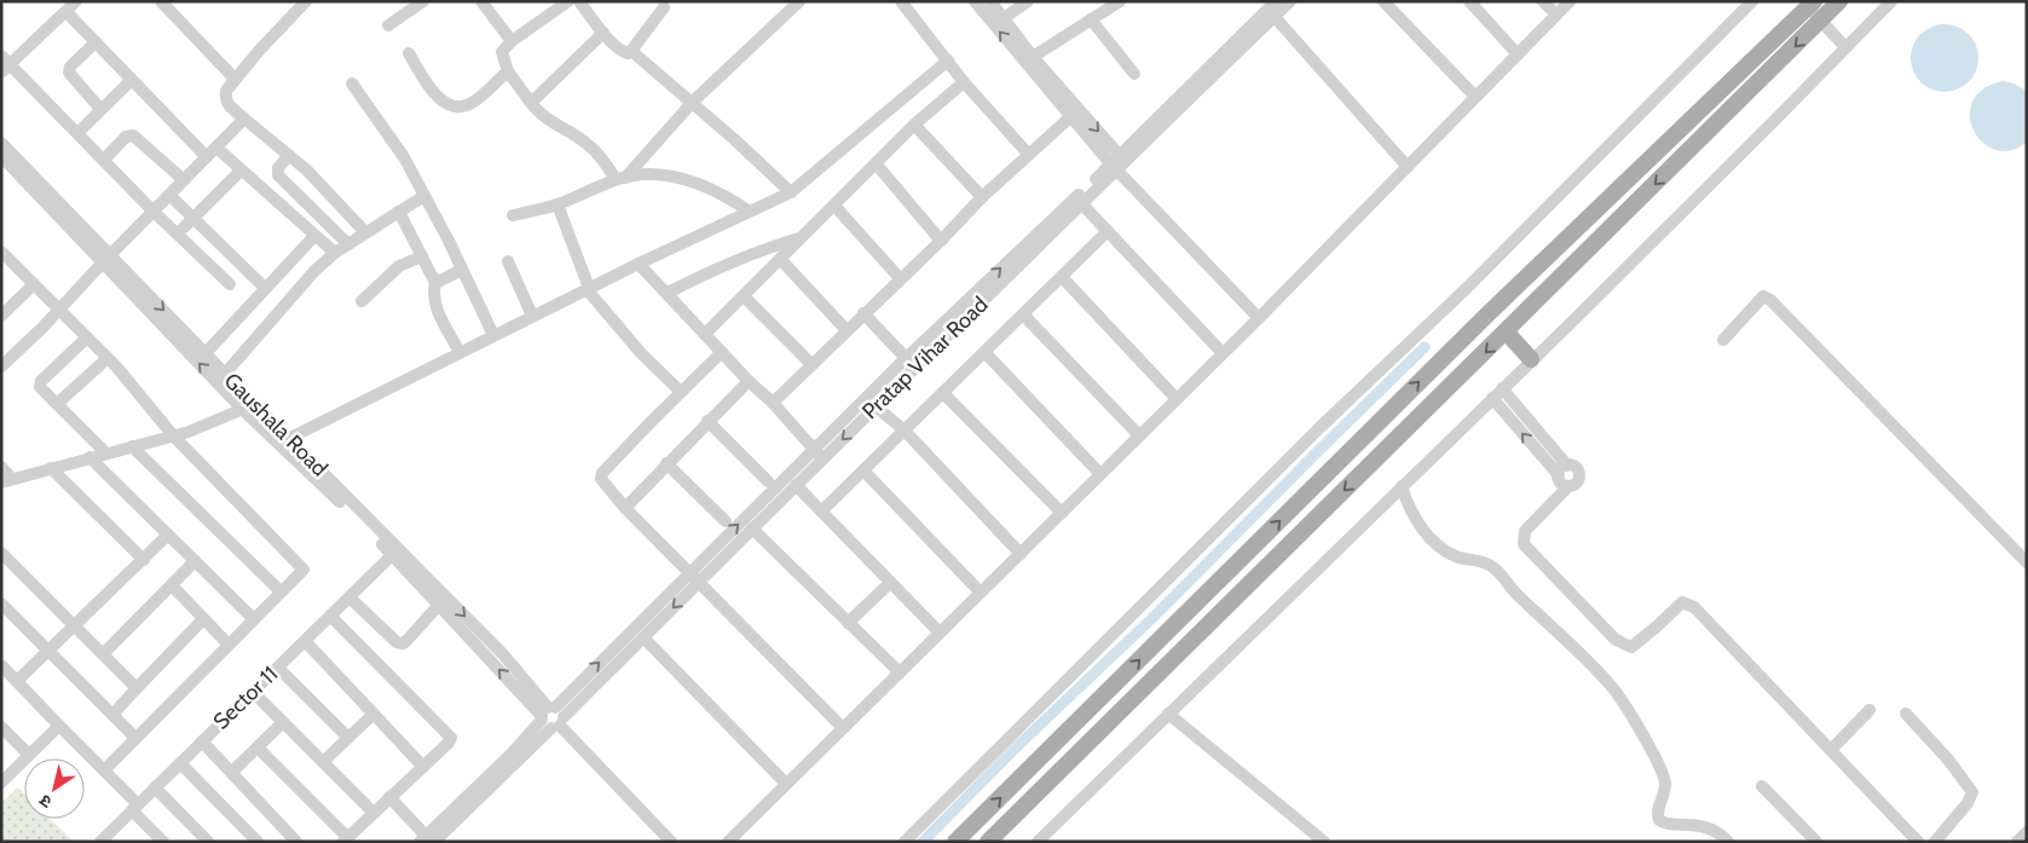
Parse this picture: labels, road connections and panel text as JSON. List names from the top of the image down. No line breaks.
{"streets":{"street":["Pratap Vihar Road","Gaushala Road","Sector 11"]},"crossings":[["Pratap Vihar Road","Gaushala Road"],["Gaushala Road","Sector 11"]],"north":"bottom left"}
